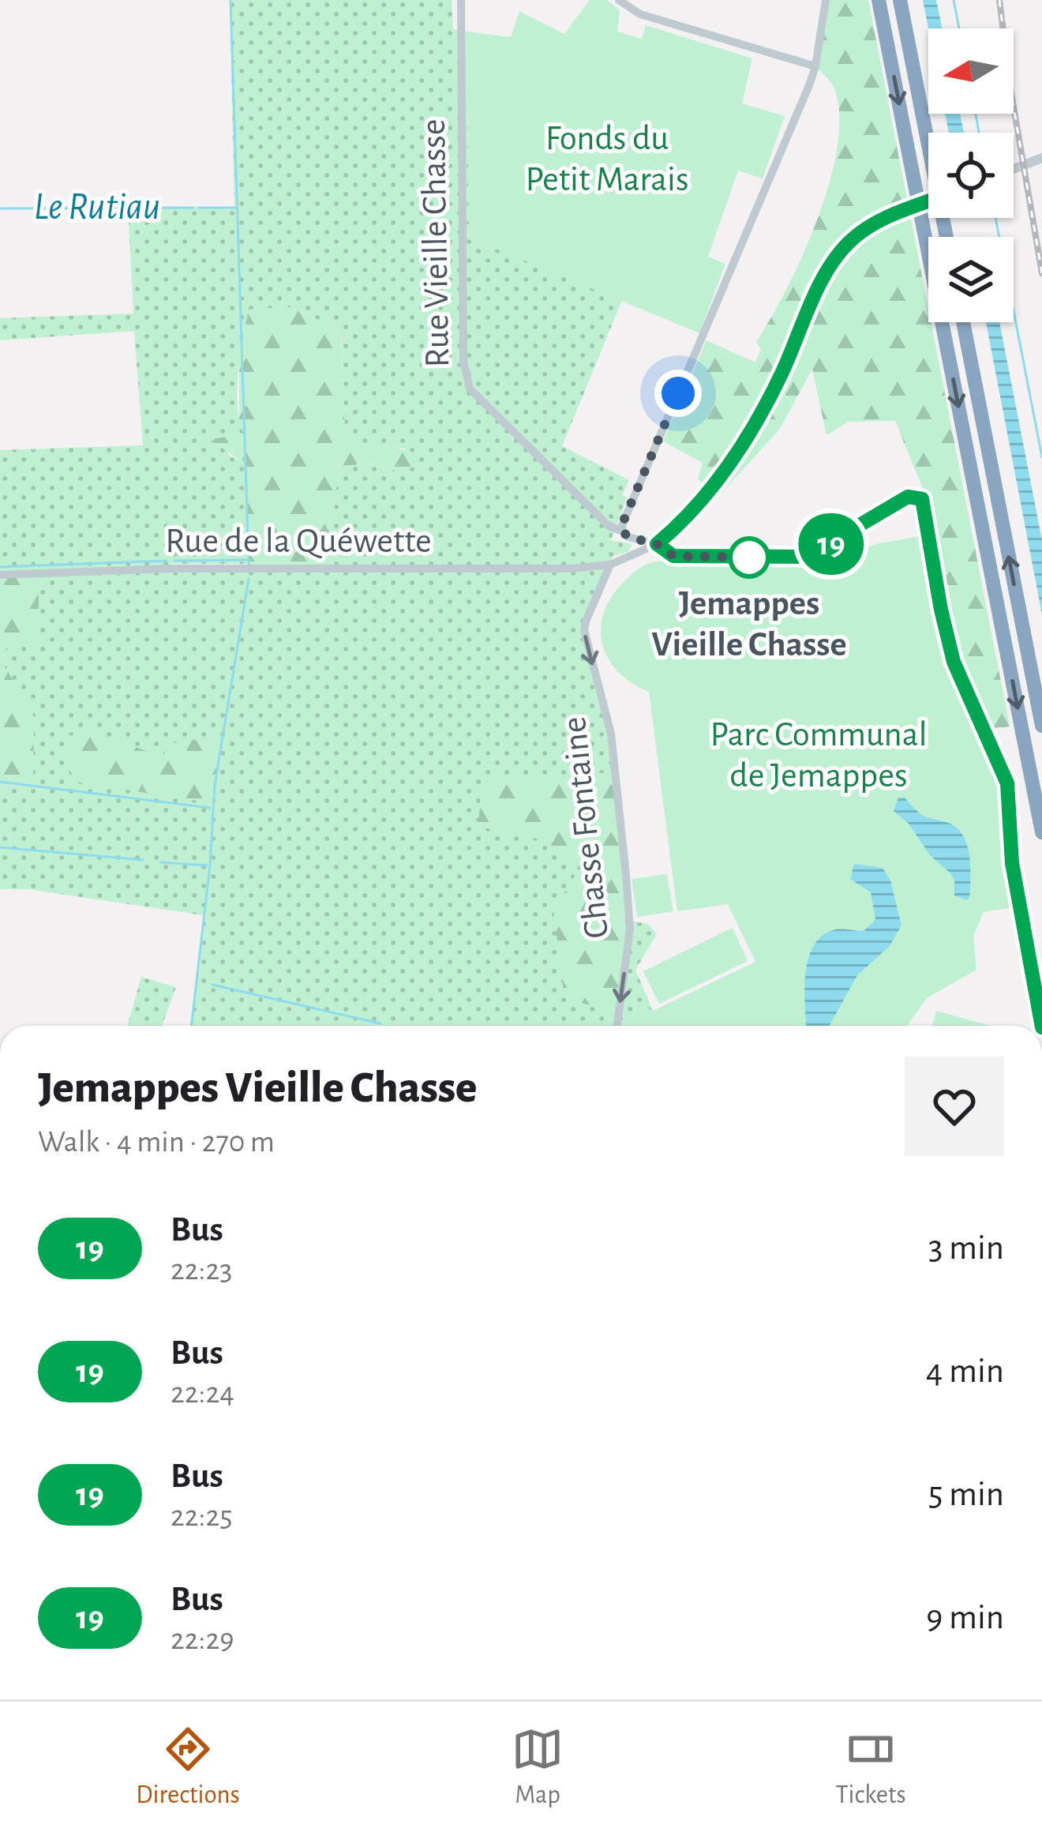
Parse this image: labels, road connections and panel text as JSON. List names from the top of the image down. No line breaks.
{"streets":{"street":["Rue Vieille Chasse","Rue de la Quéwette","Chasse Fontaine"]},"crossings":[["Rue Vieille Chasse","Rue de la Quéwette"],["Rue de la Quéwette","Chasse Fontaine"]],"one_way":["Chasse Fontaine"],"water":["Le Rutiau"],"parks":["Fonds du Petit Marais","Parc Communal de Jemappes"],"places":["Jemappes Vieille Chasse"],"lines":["bus line 19"],"north":"left","page":{"on_map":"19","heading":["Jemappes Vieille Chasse","Walk · 4 min · 270 m"],"list":[{"mark":"19","name":"Bus","note":"22:23","value":"3 min"},{"mark":"19","name":"Bus","note":"22:24","value":"4 min"},{"mark":"19","name":"Bus","note":"22:25","value":"5 min"},{"mark":"19","name":"Bus","note":"22:29","value":"9 min"}],"tabs":["Directions","Map","Tickets"]}}
